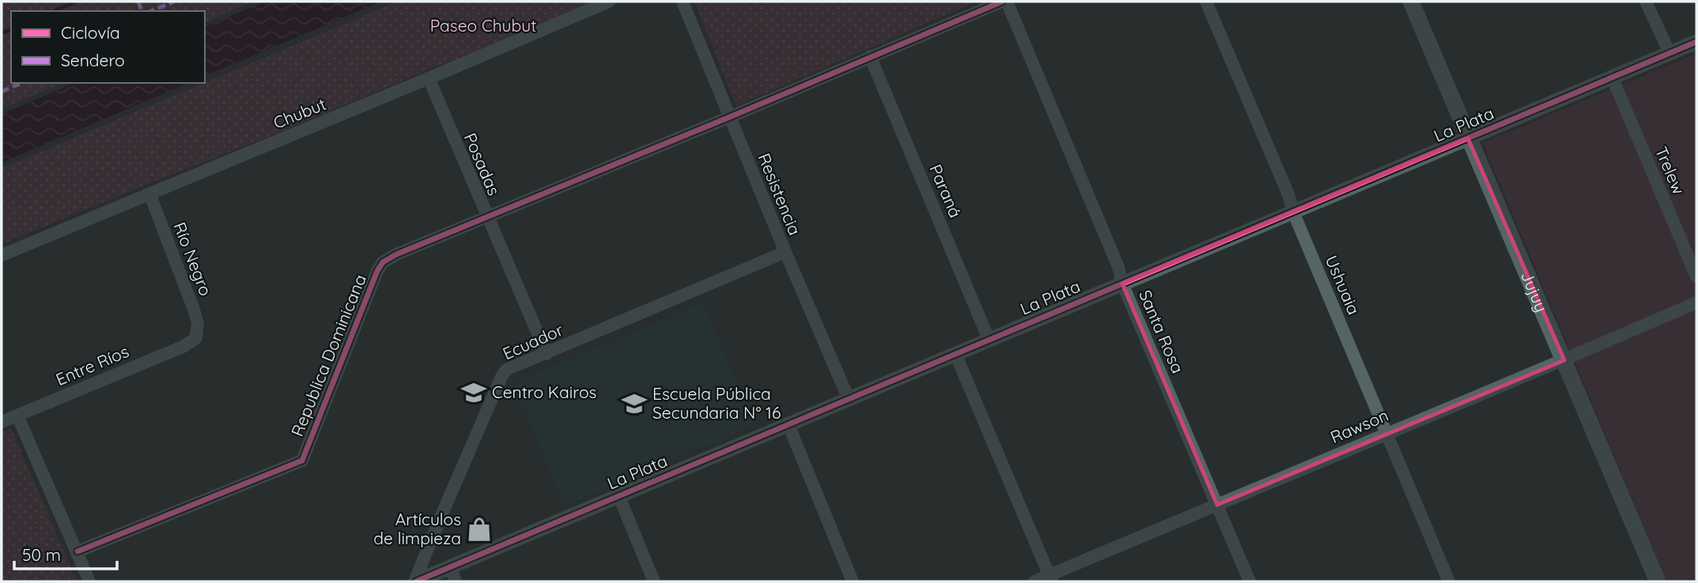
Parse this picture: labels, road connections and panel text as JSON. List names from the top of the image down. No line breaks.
{"streets":{"main road":["Jujuy"],"street":["Chubut","La Plata","Posadas","Trelew","Paraná","Resistencia","Río Negro","Ushuaia","Santa Rosa","Ecuador","Republica Dominicana","Entre Ríos","Rawson"]},"crossings":[["Chubut","Posadas"],["Chubut","Río Negro"],["La Plata","Trelew"],["La Plata","Paraná"],["La Plata","Resistencia"],["La Plata","Ushuaia"],["La Plata","Jujuy"],["La Plata","Santa Rosa"],["La Plata","Ecuador"],["Posadas","Ecuador"],["Posadas","Republica Dominicana"],["Paraná","Republica Dominicana"],["Resistencia","Ecuador"],["Resistencia","Republica Dominicana"],["Río Negro","Entre Ríos"],["Ushuaia","Rawson"],["Jujuy","Rawson"],["Santa Rosa","Rawson"]],"parks":["Paseo Chubut"],"places":{"school or university":["Centro Kairos","Escuela Pública Secundaria N° 16"],"shop":["Artículos de limpieza"]},"legend":["Ciclovía","Sendero"],"scale_bar":"50 m"}
